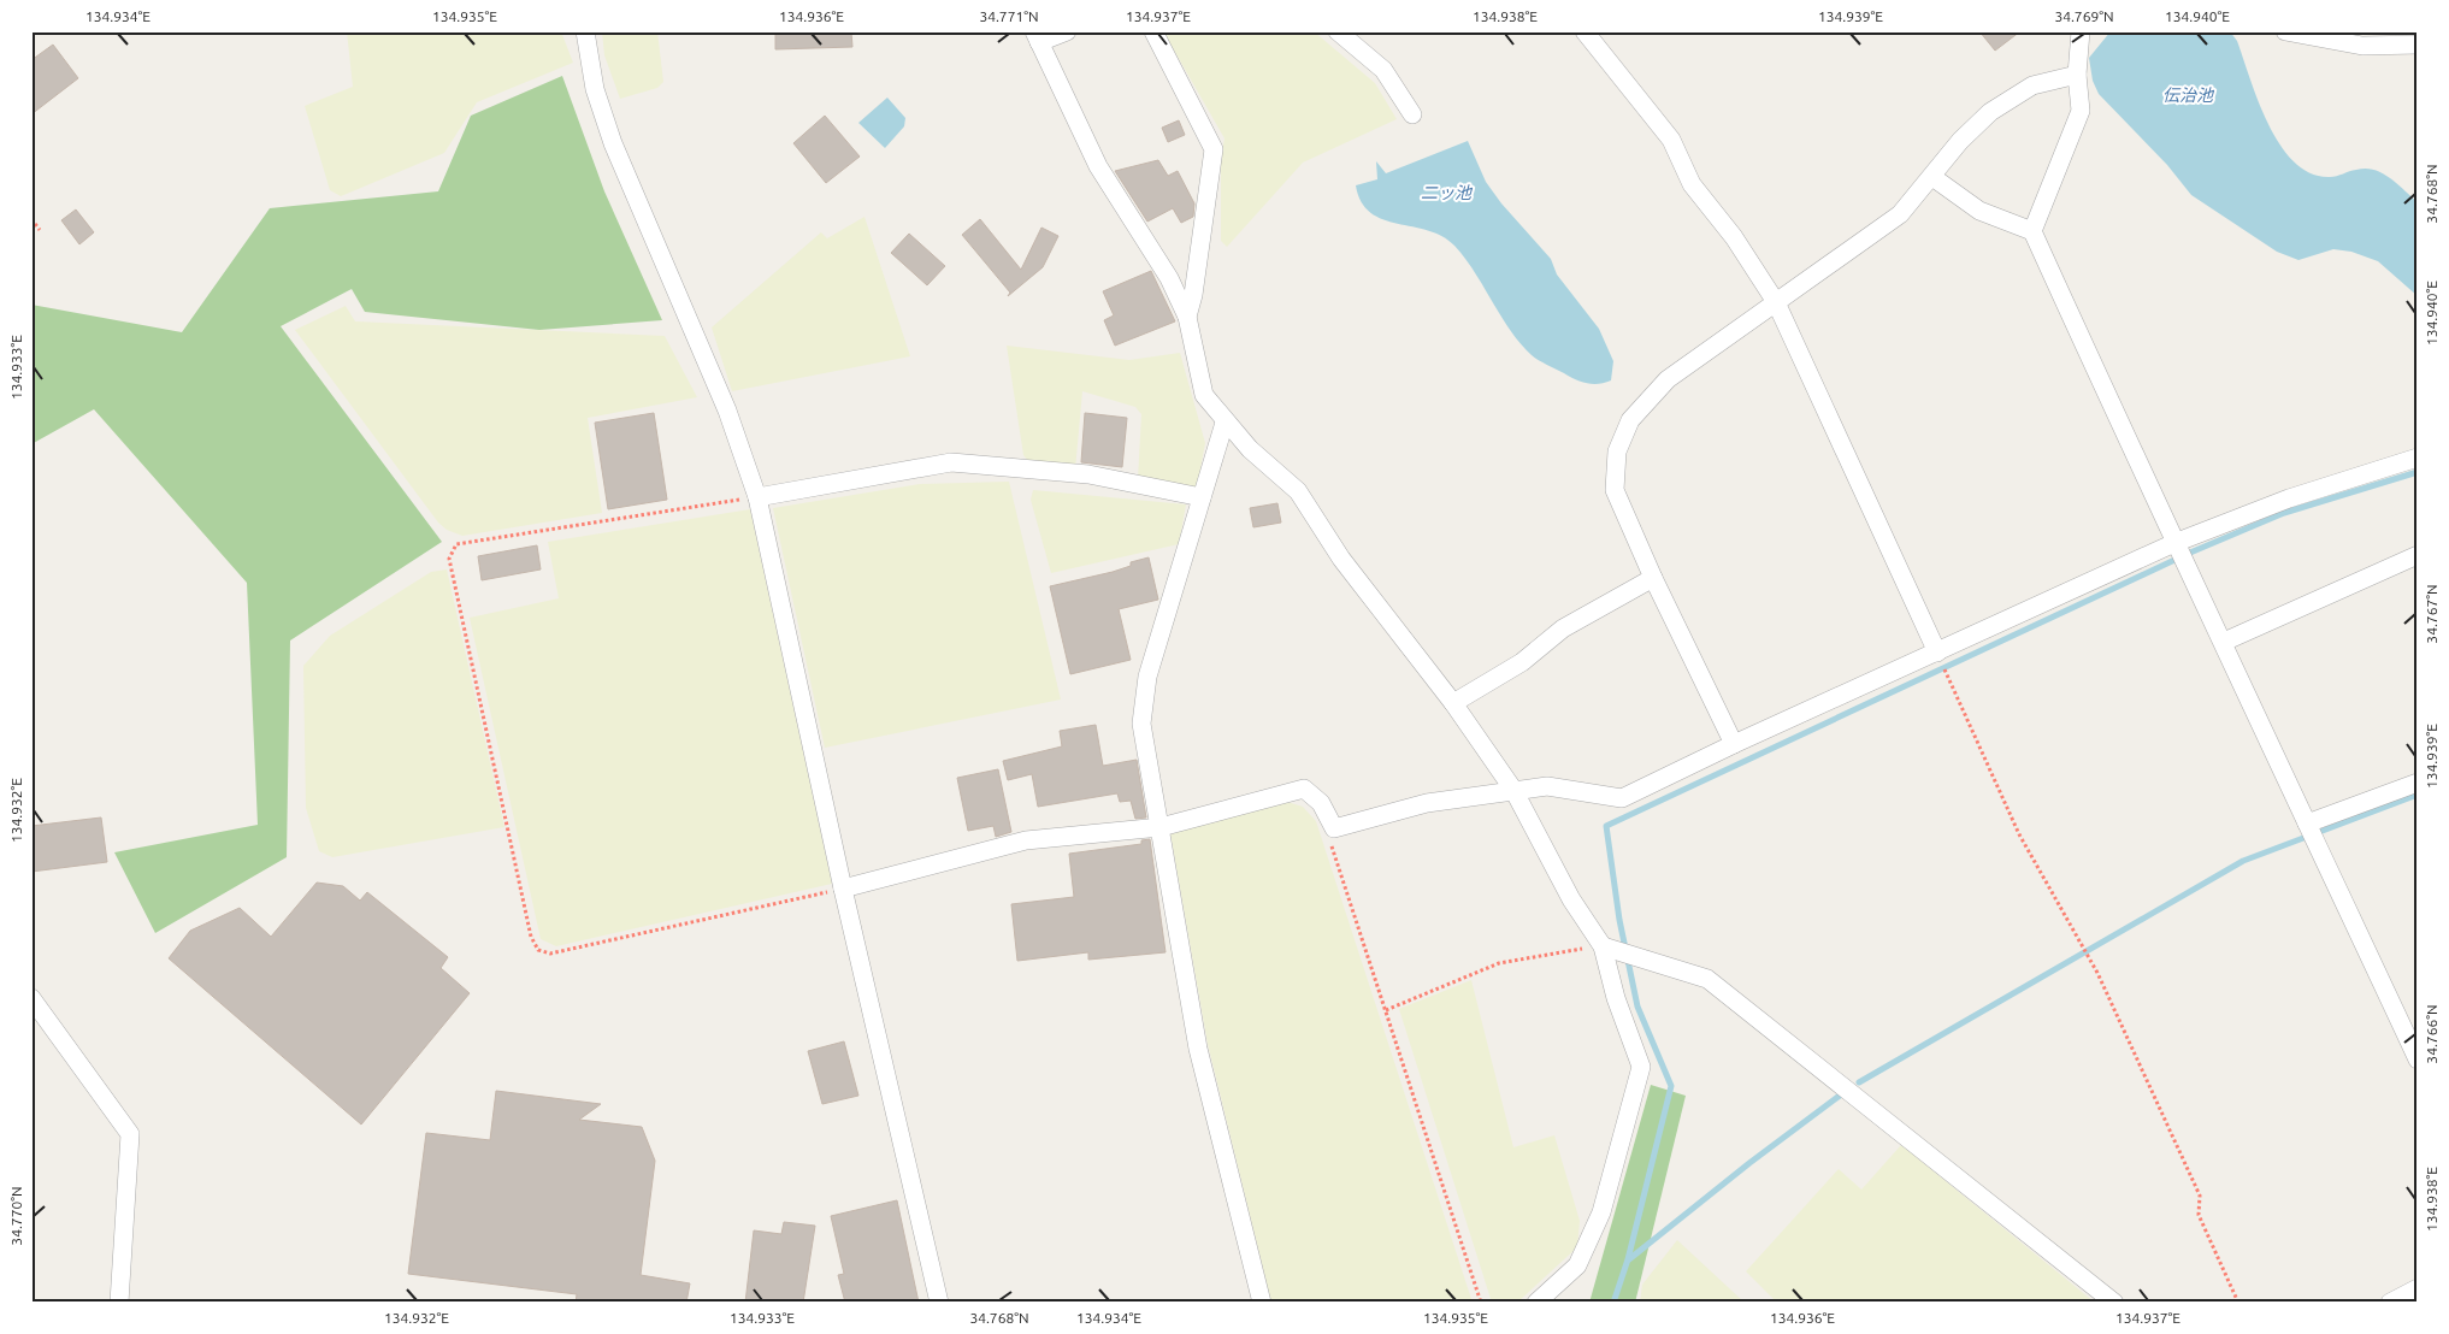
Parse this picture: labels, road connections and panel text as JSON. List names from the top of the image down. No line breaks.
{"water":["伝治池","二ッ池"],"coordinates":["134.934°E","134.935°E","134.936°E","34.771°N","134.937°E","134.938°E","134.939°E","34.769°N","134.940°E","34.768°N","134.933°E","34.767°N","134.932°E","34.766°N","34.770°N"]}
